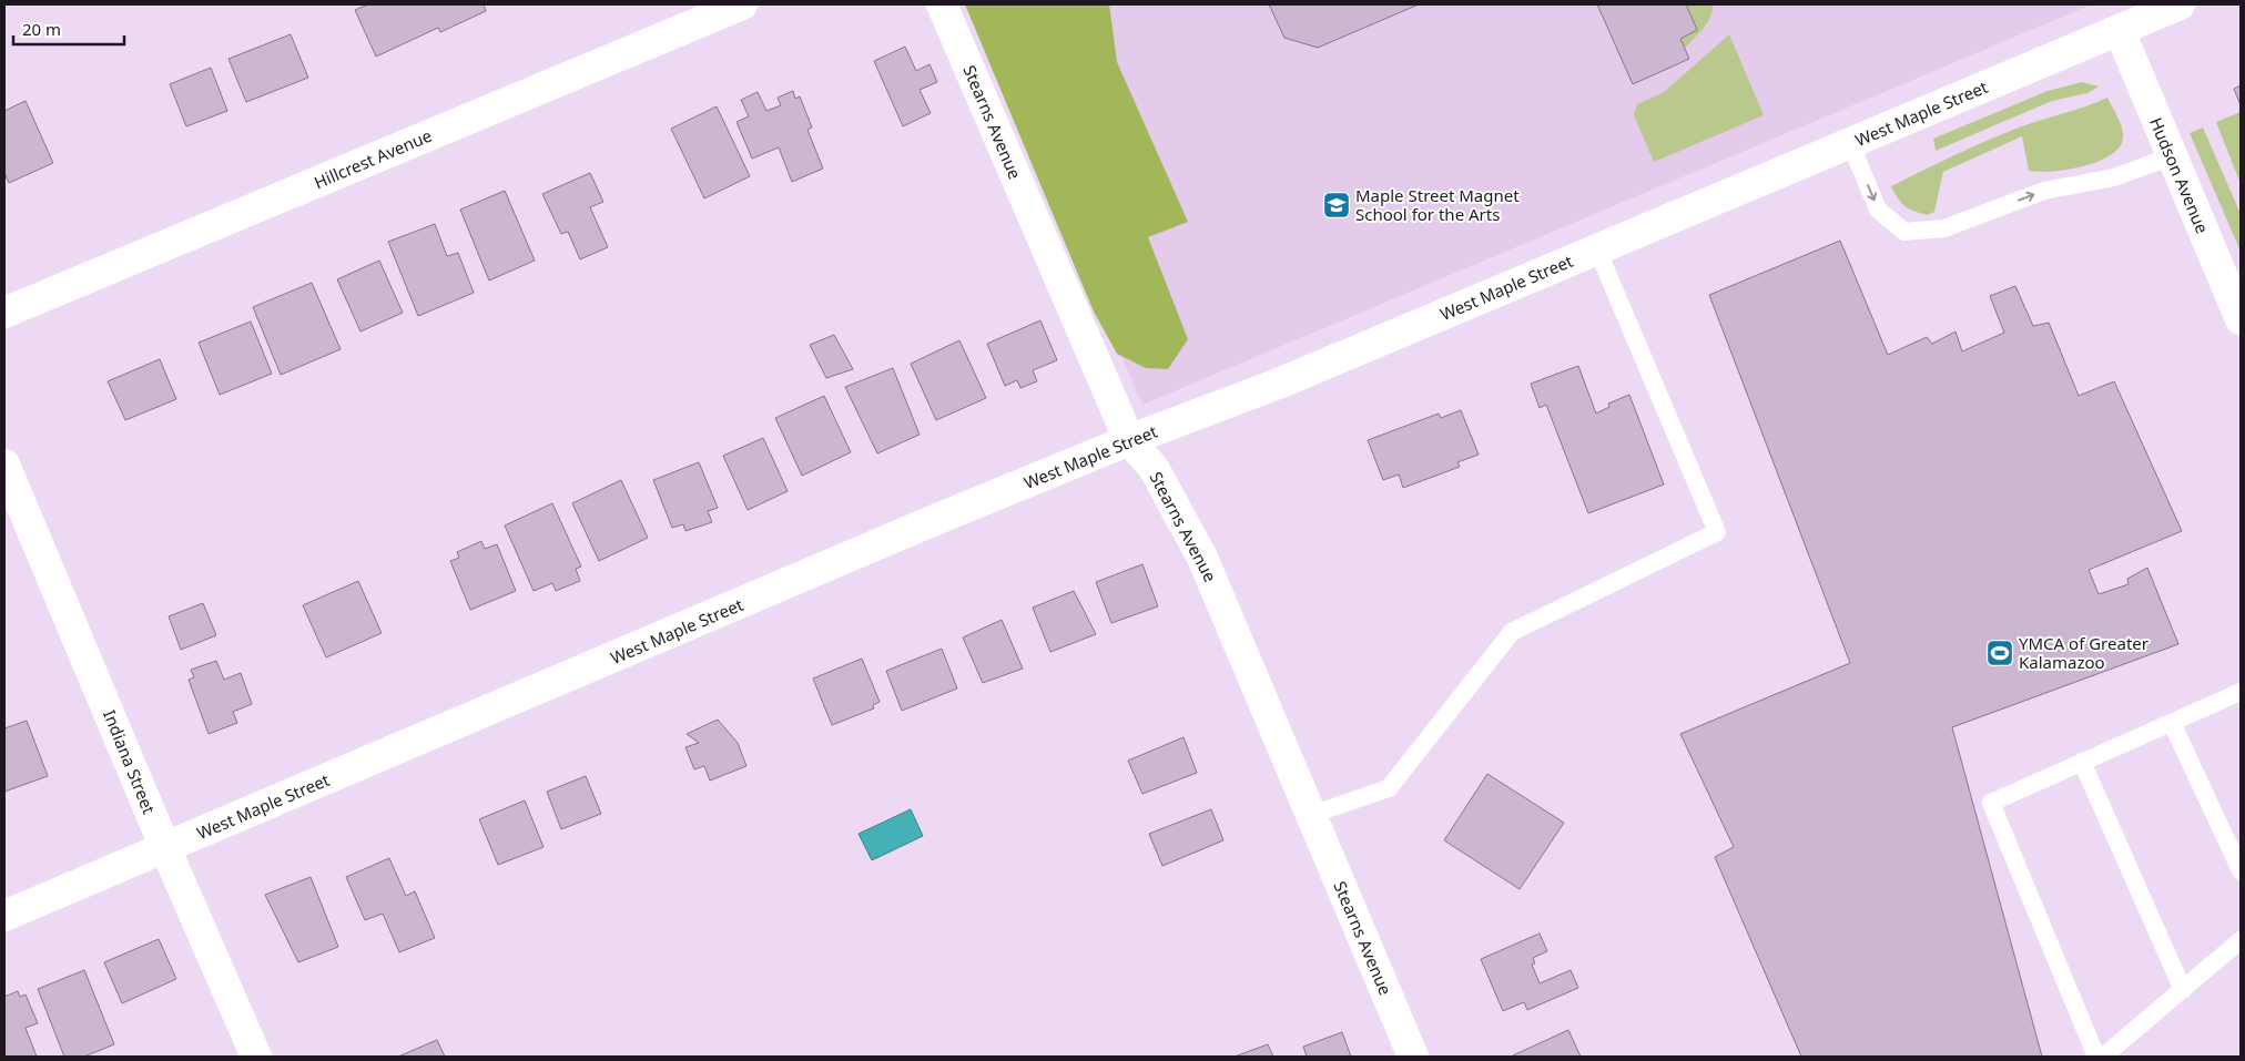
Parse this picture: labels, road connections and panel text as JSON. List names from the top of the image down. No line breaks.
{"streets":{"street":["West Maple Street","Stearns Avenue","Hillcrest Avenue","Hudson Avenue","Indiana Street"]},"crossings":[["West Maple Street","Stearns Avenue"],["West Maple Street","Hudson Avenue"],["West Maple Street","Indiana Street"]],"places":{"school or university":["Maple Street Magnet School for the Arts"],"sports":["YMCA of Greater Kalamazoo"]},"scale_bar":"20 m"}
